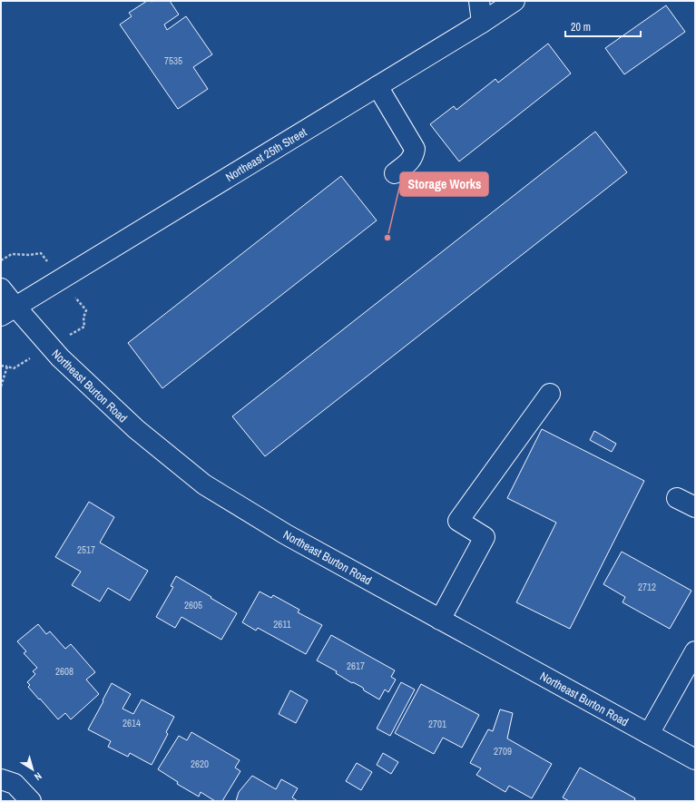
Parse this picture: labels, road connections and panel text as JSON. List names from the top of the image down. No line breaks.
{"streets":{"street":["Northeast 25th Street","Northeast Burton Road"]},"crossings":[["Northeast 25th Street","Northeast Burton Road"]],"places":["Storage Works"],"house_numbers":["7535","2517","2712","2605","2611","2617","2608","2614","2701","2709","2620"],"scale_bar":"20 m","north":"bottom right"}
